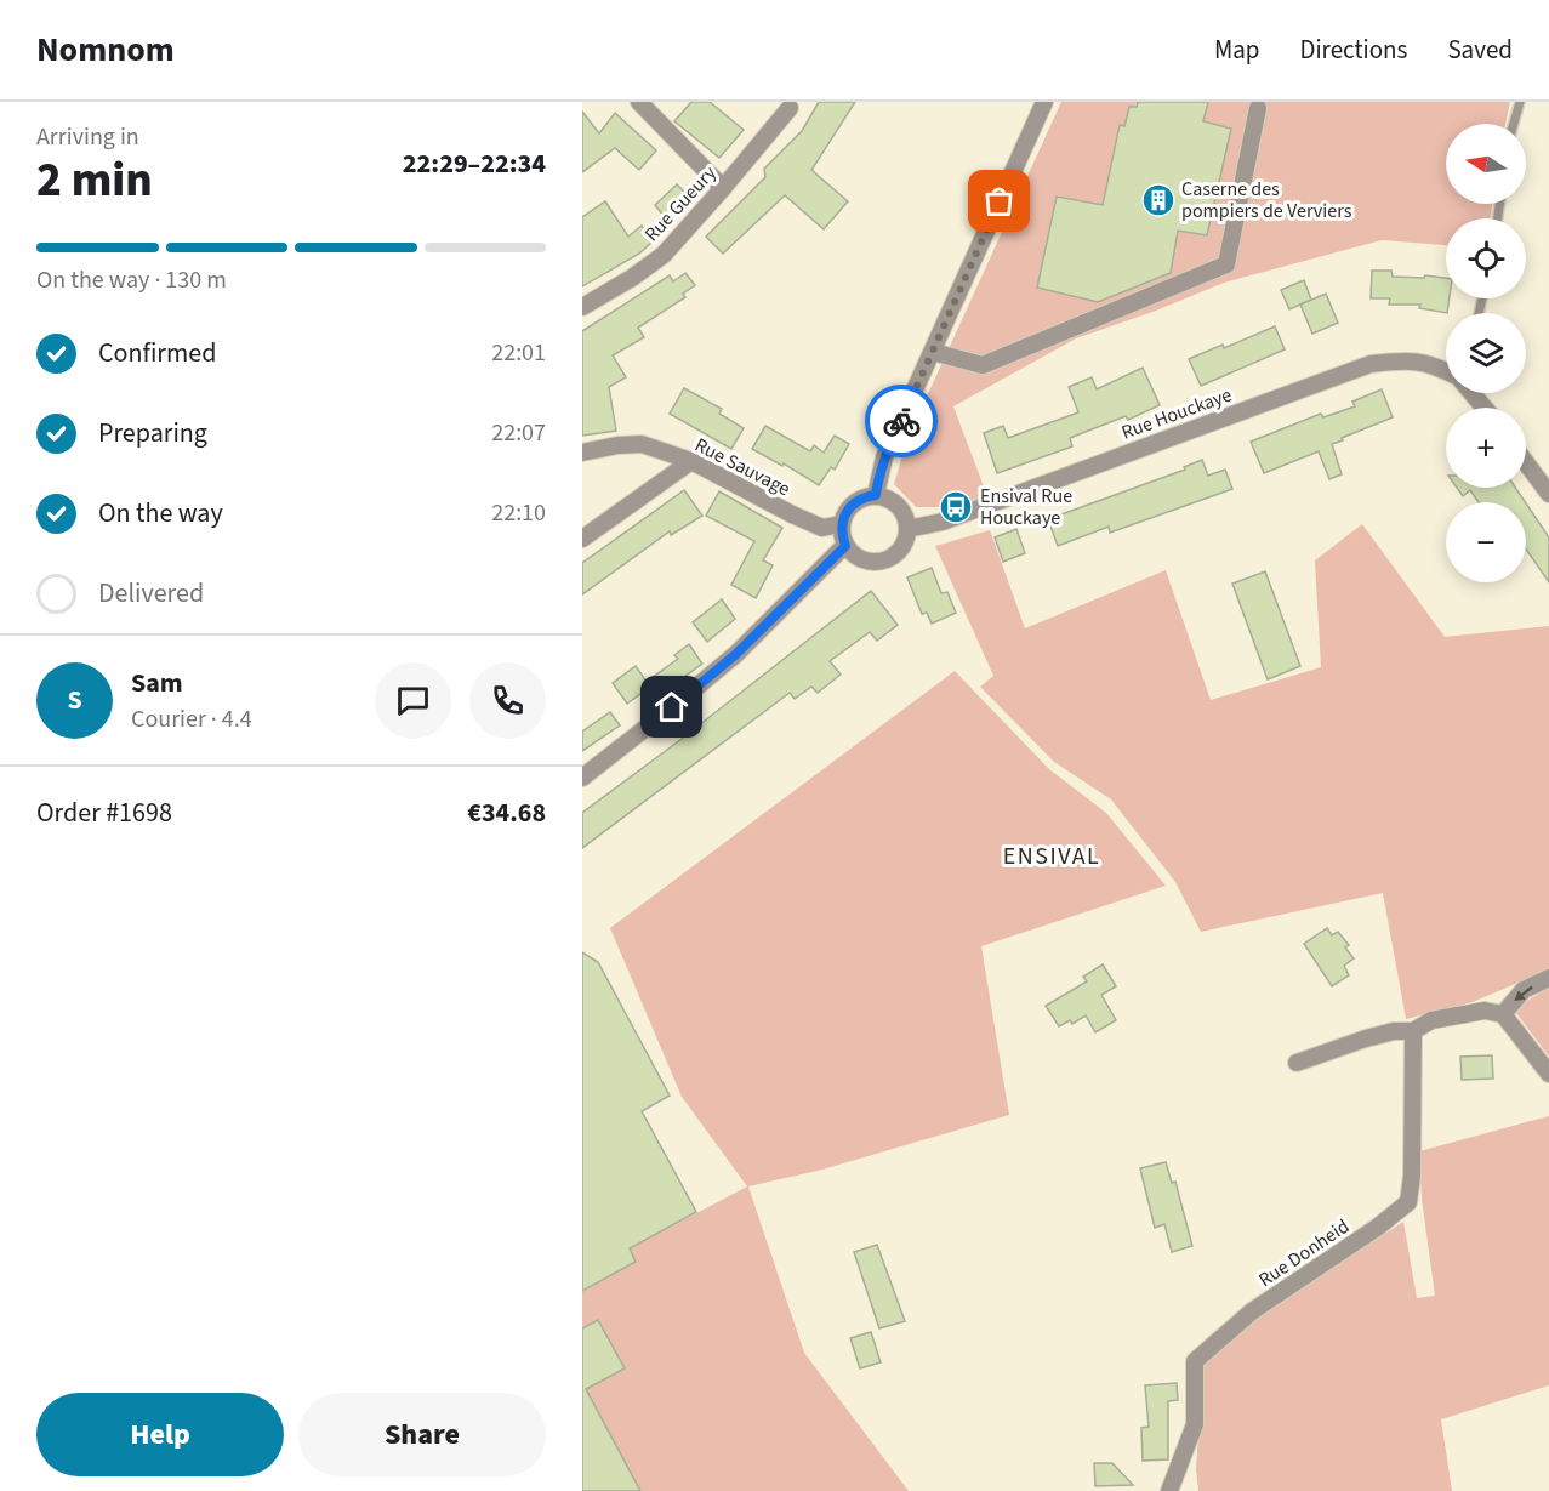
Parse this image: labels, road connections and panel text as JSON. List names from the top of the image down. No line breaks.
{"streets":{"street":["Rue Gueury","Rue Houckaye","Rue Sauvage","Rue Donheid"]},"crossings":[["Rue Houckaye","Rue Sauvage"]],"districts":["ENSIVAL"],"places":{"building":["Caserne des pompiers de Verviers"],"bus stop":["Ensival Rue Houckaye"]},"north":"left","page":{"header":"Nomnom","nav":["Map","Directions","Saved"],"heading":["2 min","Arriving in","22:29–22:34"],"panel":["Sam","Courier · 4.4","Order #1698","€34.68"],"map_buttons":["+","−"],"bar":"On the way · 130 m","list":[["Confirmed","22:01"],["Preparing","22:07"],["On the way","22:10"],"Delivered"],"round":"S","buttons":["Help","Share"]}}
